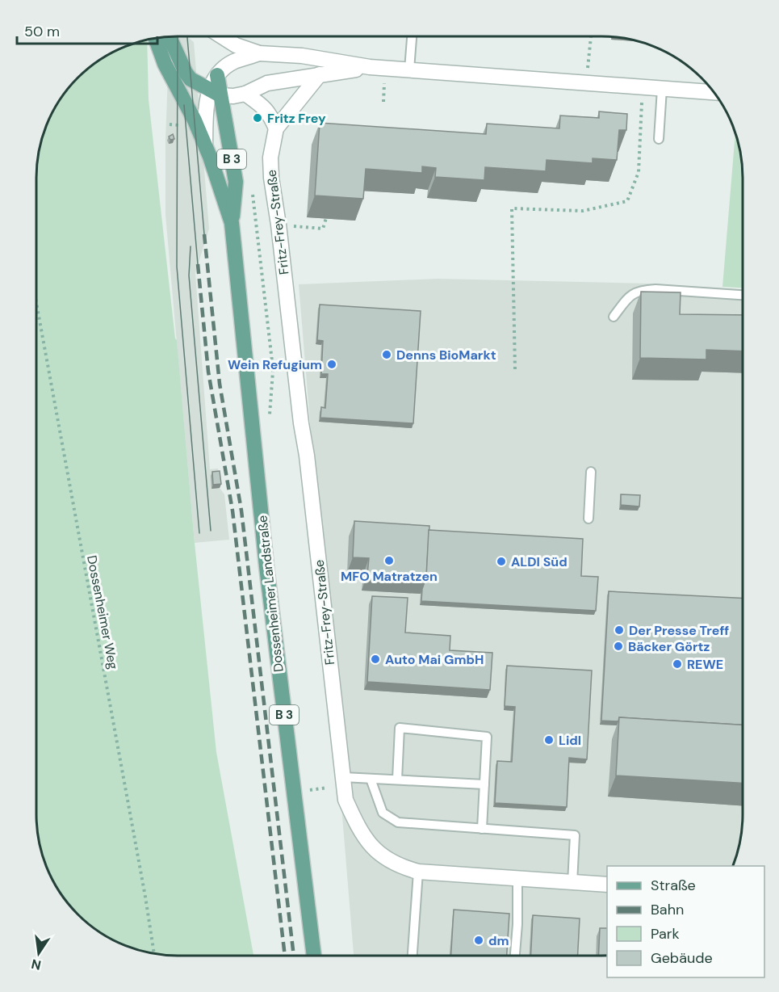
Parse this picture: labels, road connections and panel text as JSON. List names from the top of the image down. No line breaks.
{"streets":{"main road":["B 3","Dossenheimer Landstraße"],"street":["Fritz-Frey-Straße"],"path":["Dossenheimer Weg"]},"places":["Fritz Frey","Denns BioMarkt","Wein Refugium","MFO Matratzen","ALDI Süd","Der Presse Treff","Bäcker Görtz","Auto Mai GmbH","REWE","Lidl","dm"],"legend":["Straße","Bahn","Park","Gebäude"],"scale_bar":"50 m","north":"bottom"}
